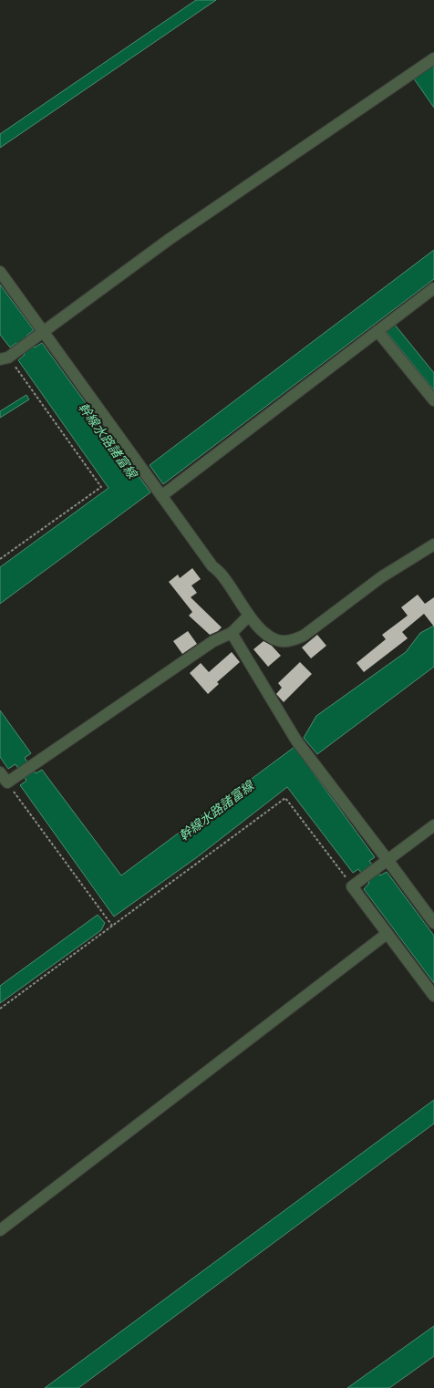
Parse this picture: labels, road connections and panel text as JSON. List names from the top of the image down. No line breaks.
{"water":["幹線水路諸富線"]}
